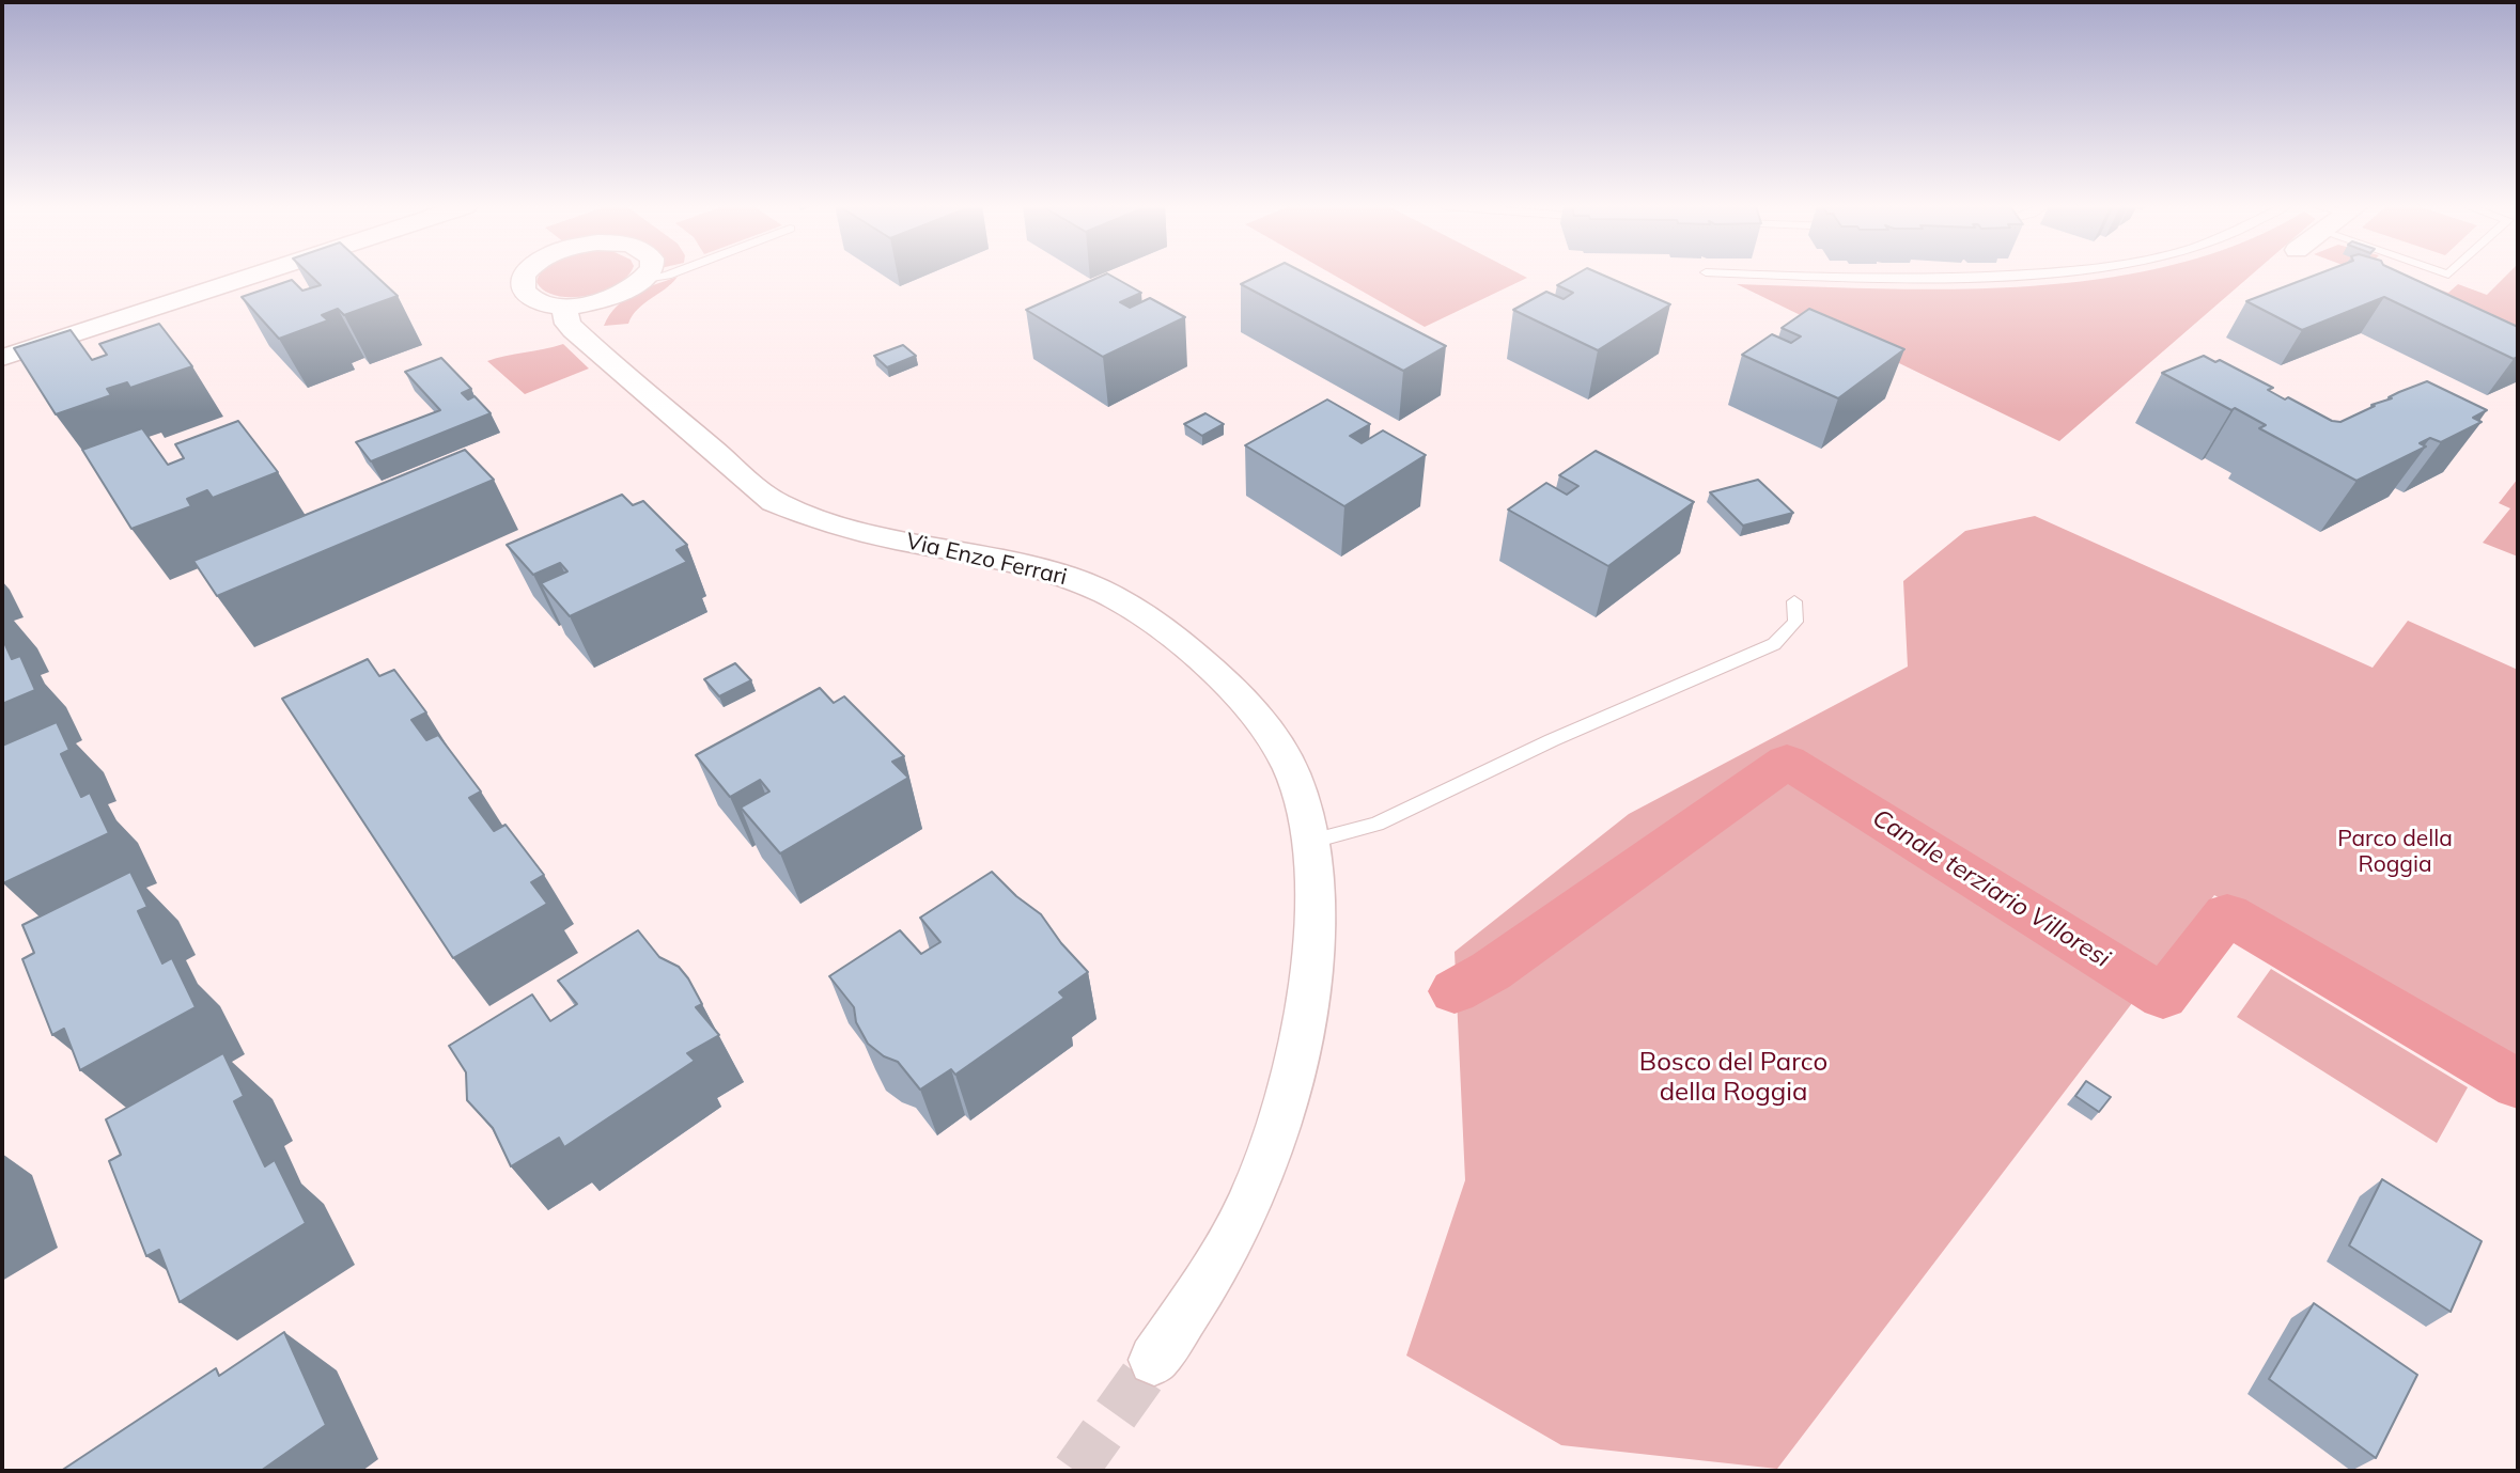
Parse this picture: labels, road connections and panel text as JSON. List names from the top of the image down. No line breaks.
{"streets":{"street":["Via Enzo Ferrari"]},"water":["Canale terziario Villoresi"],"parks":["Parco della Roggia","Bosco del Parco della Roggia"]}
